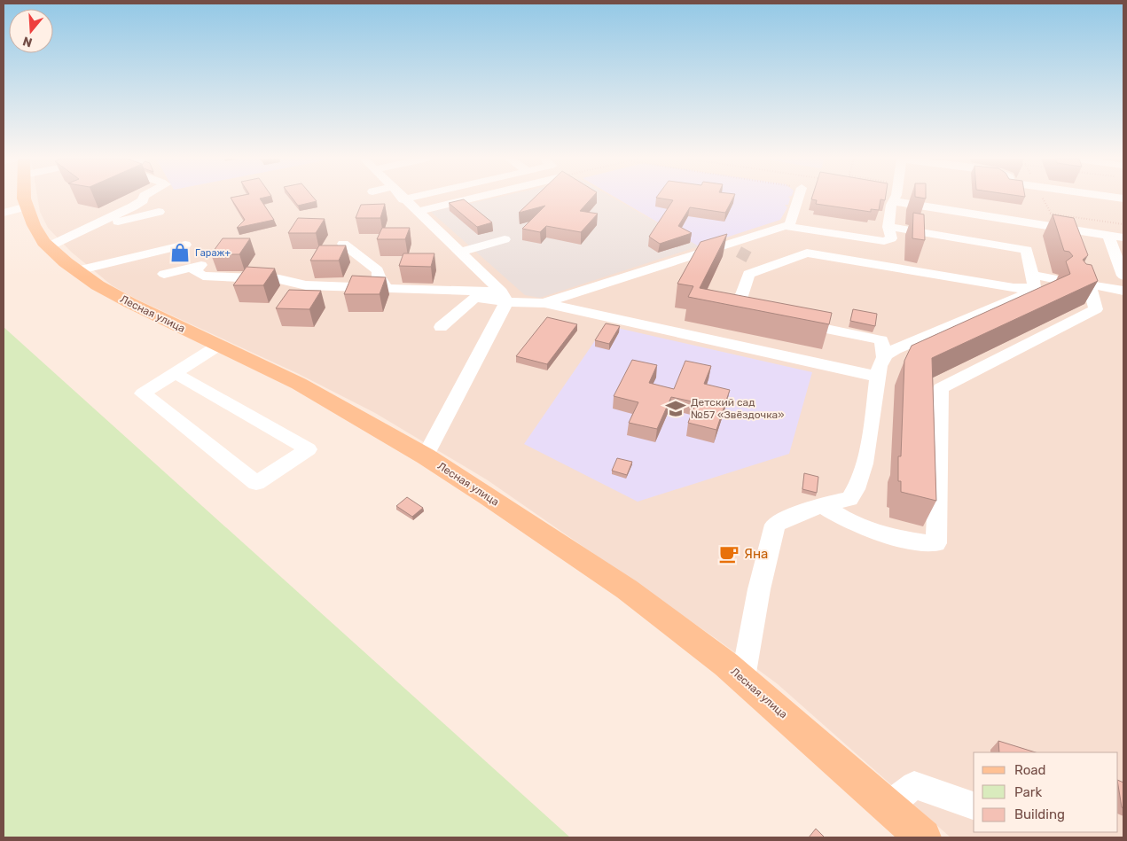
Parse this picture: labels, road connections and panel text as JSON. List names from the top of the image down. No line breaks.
{"streets":{"main road":["Лесная улица"]},"places":{"shop":["Гараж+"],"school or university":["Детский сад №57 «Звёздочка»"],"cafe":["Яна"]},"legend":["Road","Park","Building"],"north":"bottom"}
